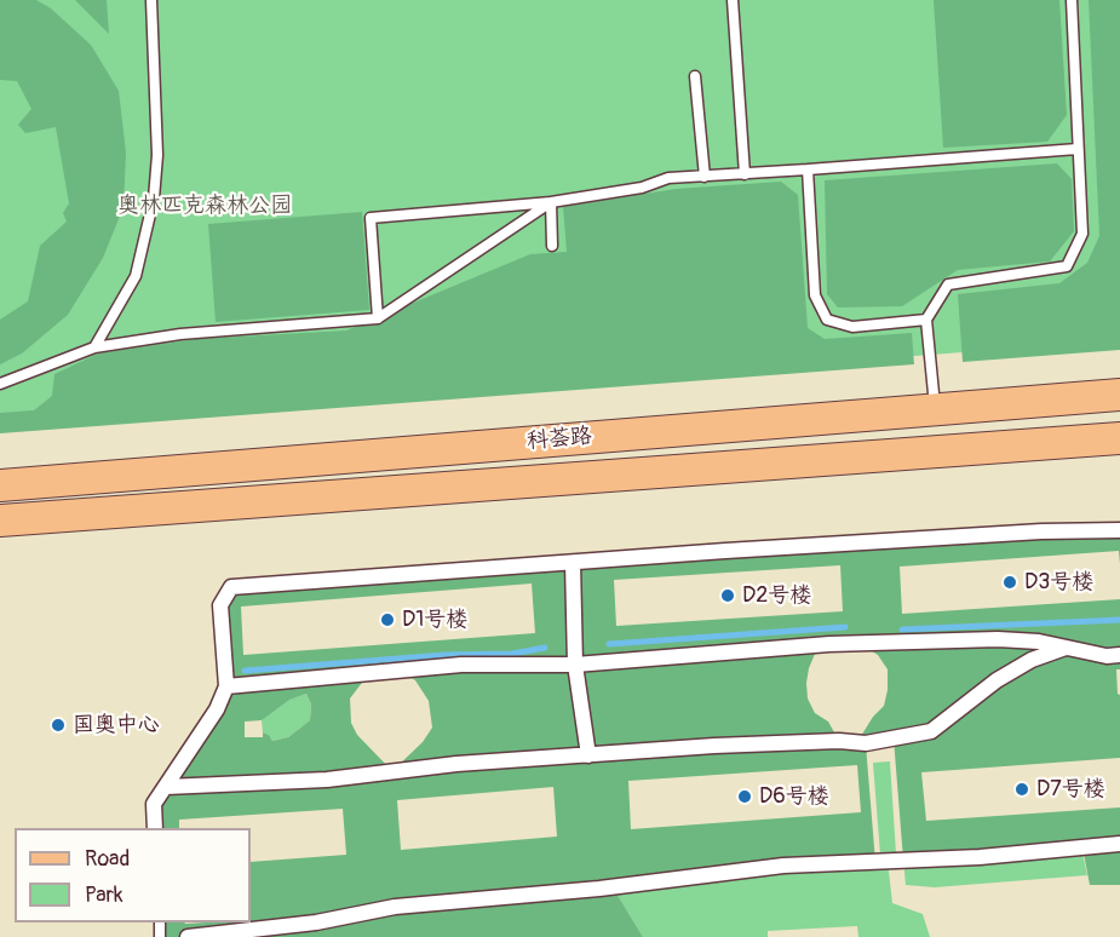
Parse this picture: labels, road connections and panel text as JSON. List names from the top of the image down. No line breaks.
{"streets":{"main road":["科荟路"]},"parks":["奥林匹克森林公园"],"places":["D3号楼","D2号楼","D1号楼","国奥中心","D7号楼","D6号楼"],"legend":["Road","Park"]}
